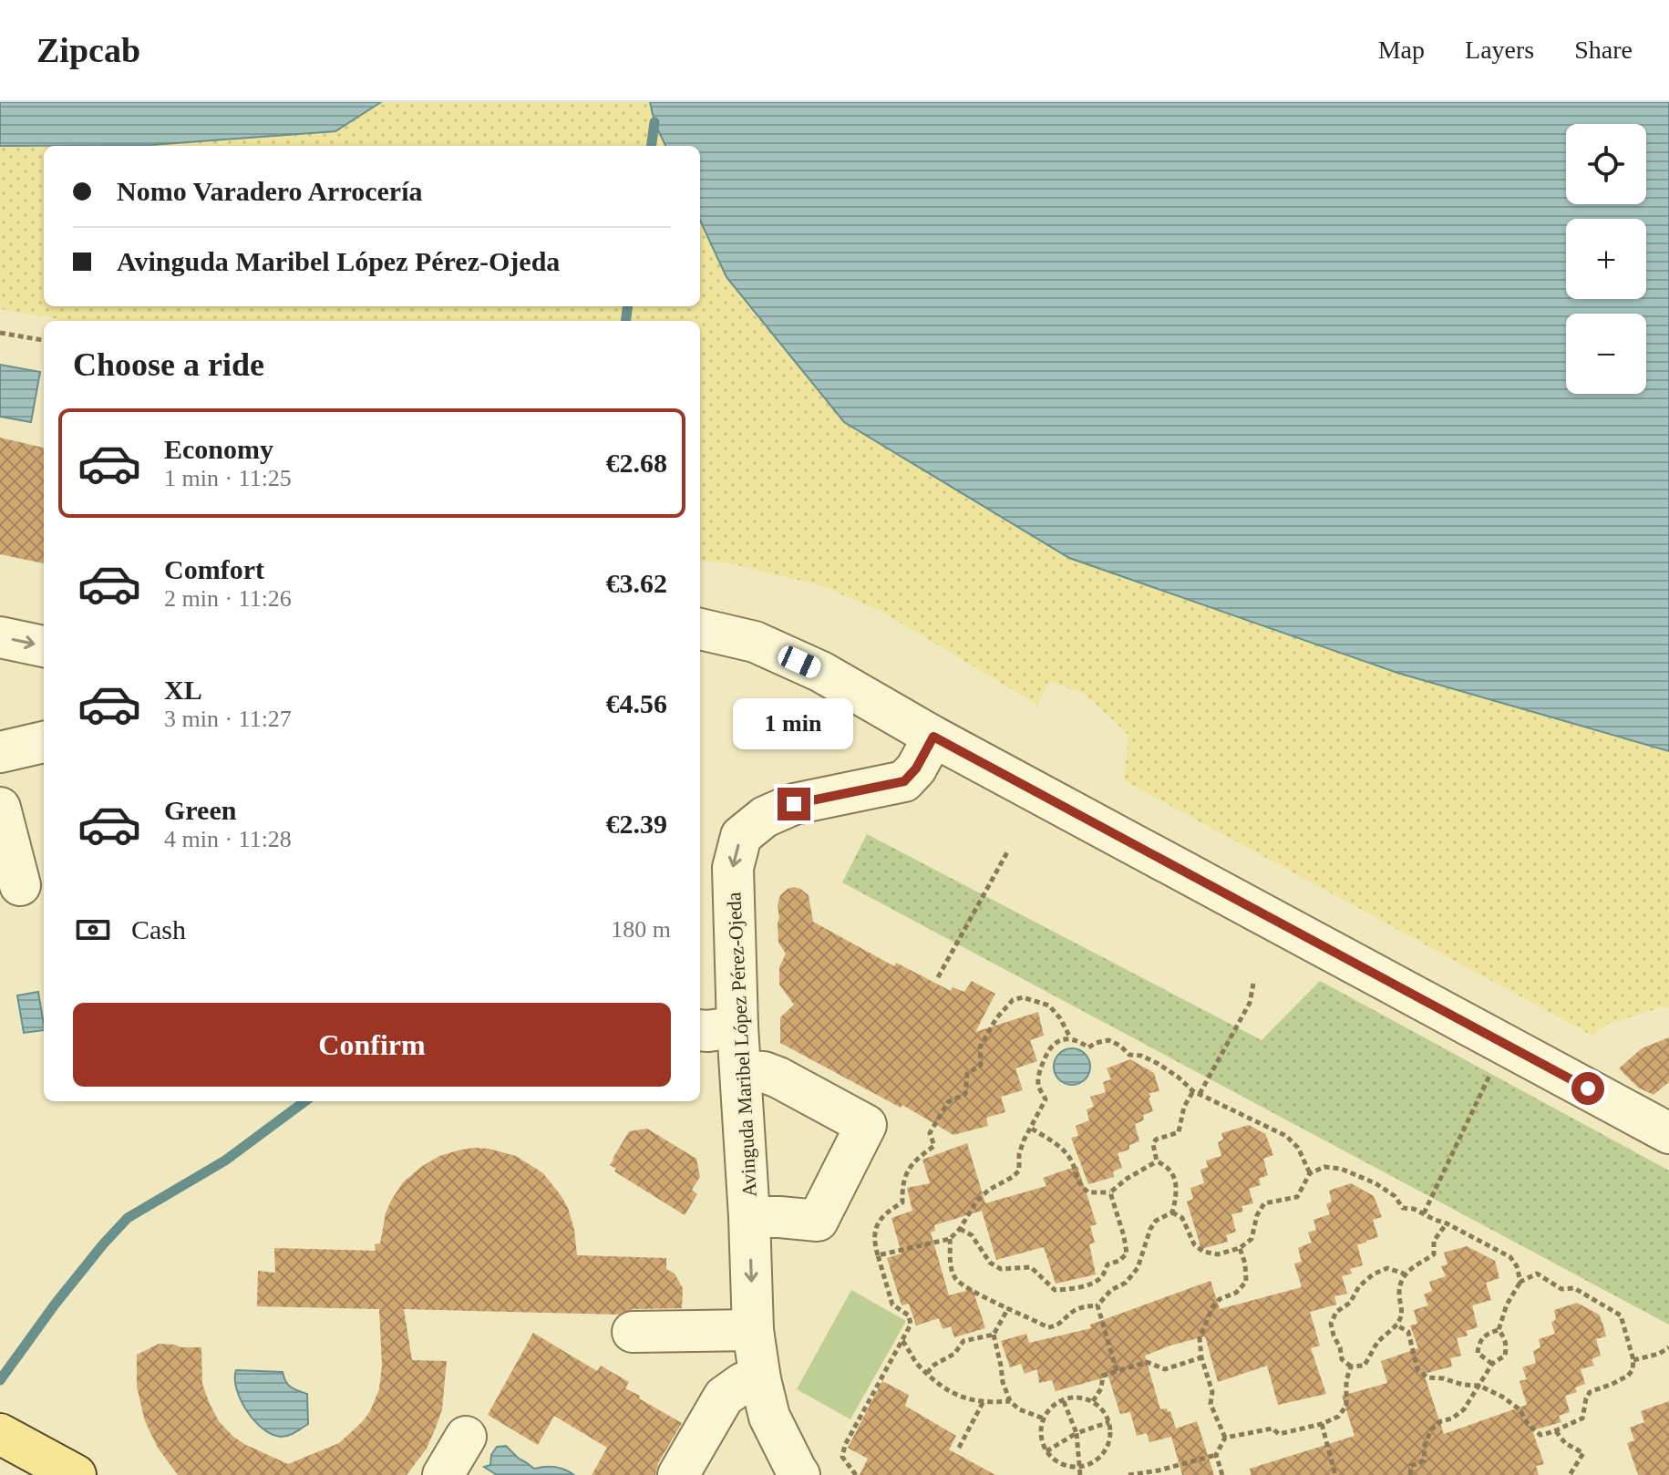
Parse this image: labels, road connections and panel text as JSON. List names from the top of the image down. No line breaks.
{"streets":{"street":["Avinguda Maribel López Pérez-Ojeda"]},"one_way":["Avinguda Maribel López Pérez-Ojeda"],"page":{"header":"Zipcab","nav":["Map","Layers","Share"],"map_buttons":["+","−"],"banner":["Nomo Varadero Arrocería","Avinguda Maribel López Pérez-Ojeda"],"heading":"Choose a ride","list":[{"name":"Economy","note":"1 min · 11:25","value":"€2.68"},{"name":"Comfort","note":"2 min · 11:26","value":"€3.62"},{"name":"XL","note":"3 min · 11:27","value":"€4.56"},{"name":"Green","note":"4 min · 11:28","value":"€2.39"}],"bubble":"1 min","pay":["Cash","180 m"],"buttons":"Confirm"}}
